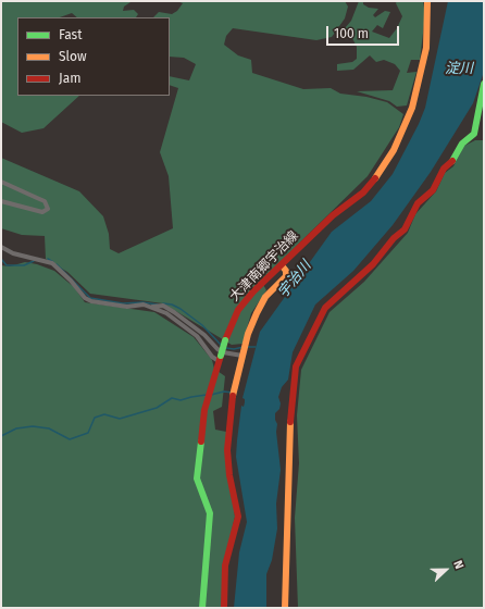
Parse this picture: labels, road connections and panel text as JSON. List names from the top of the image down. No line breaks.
{"streets":{"street":["大津南郷宇治線"]},"water":["淀川","宇治川"],"legend":["Fast","Slow","Jam"],"scale_bar":"100 m","north":"right"}
